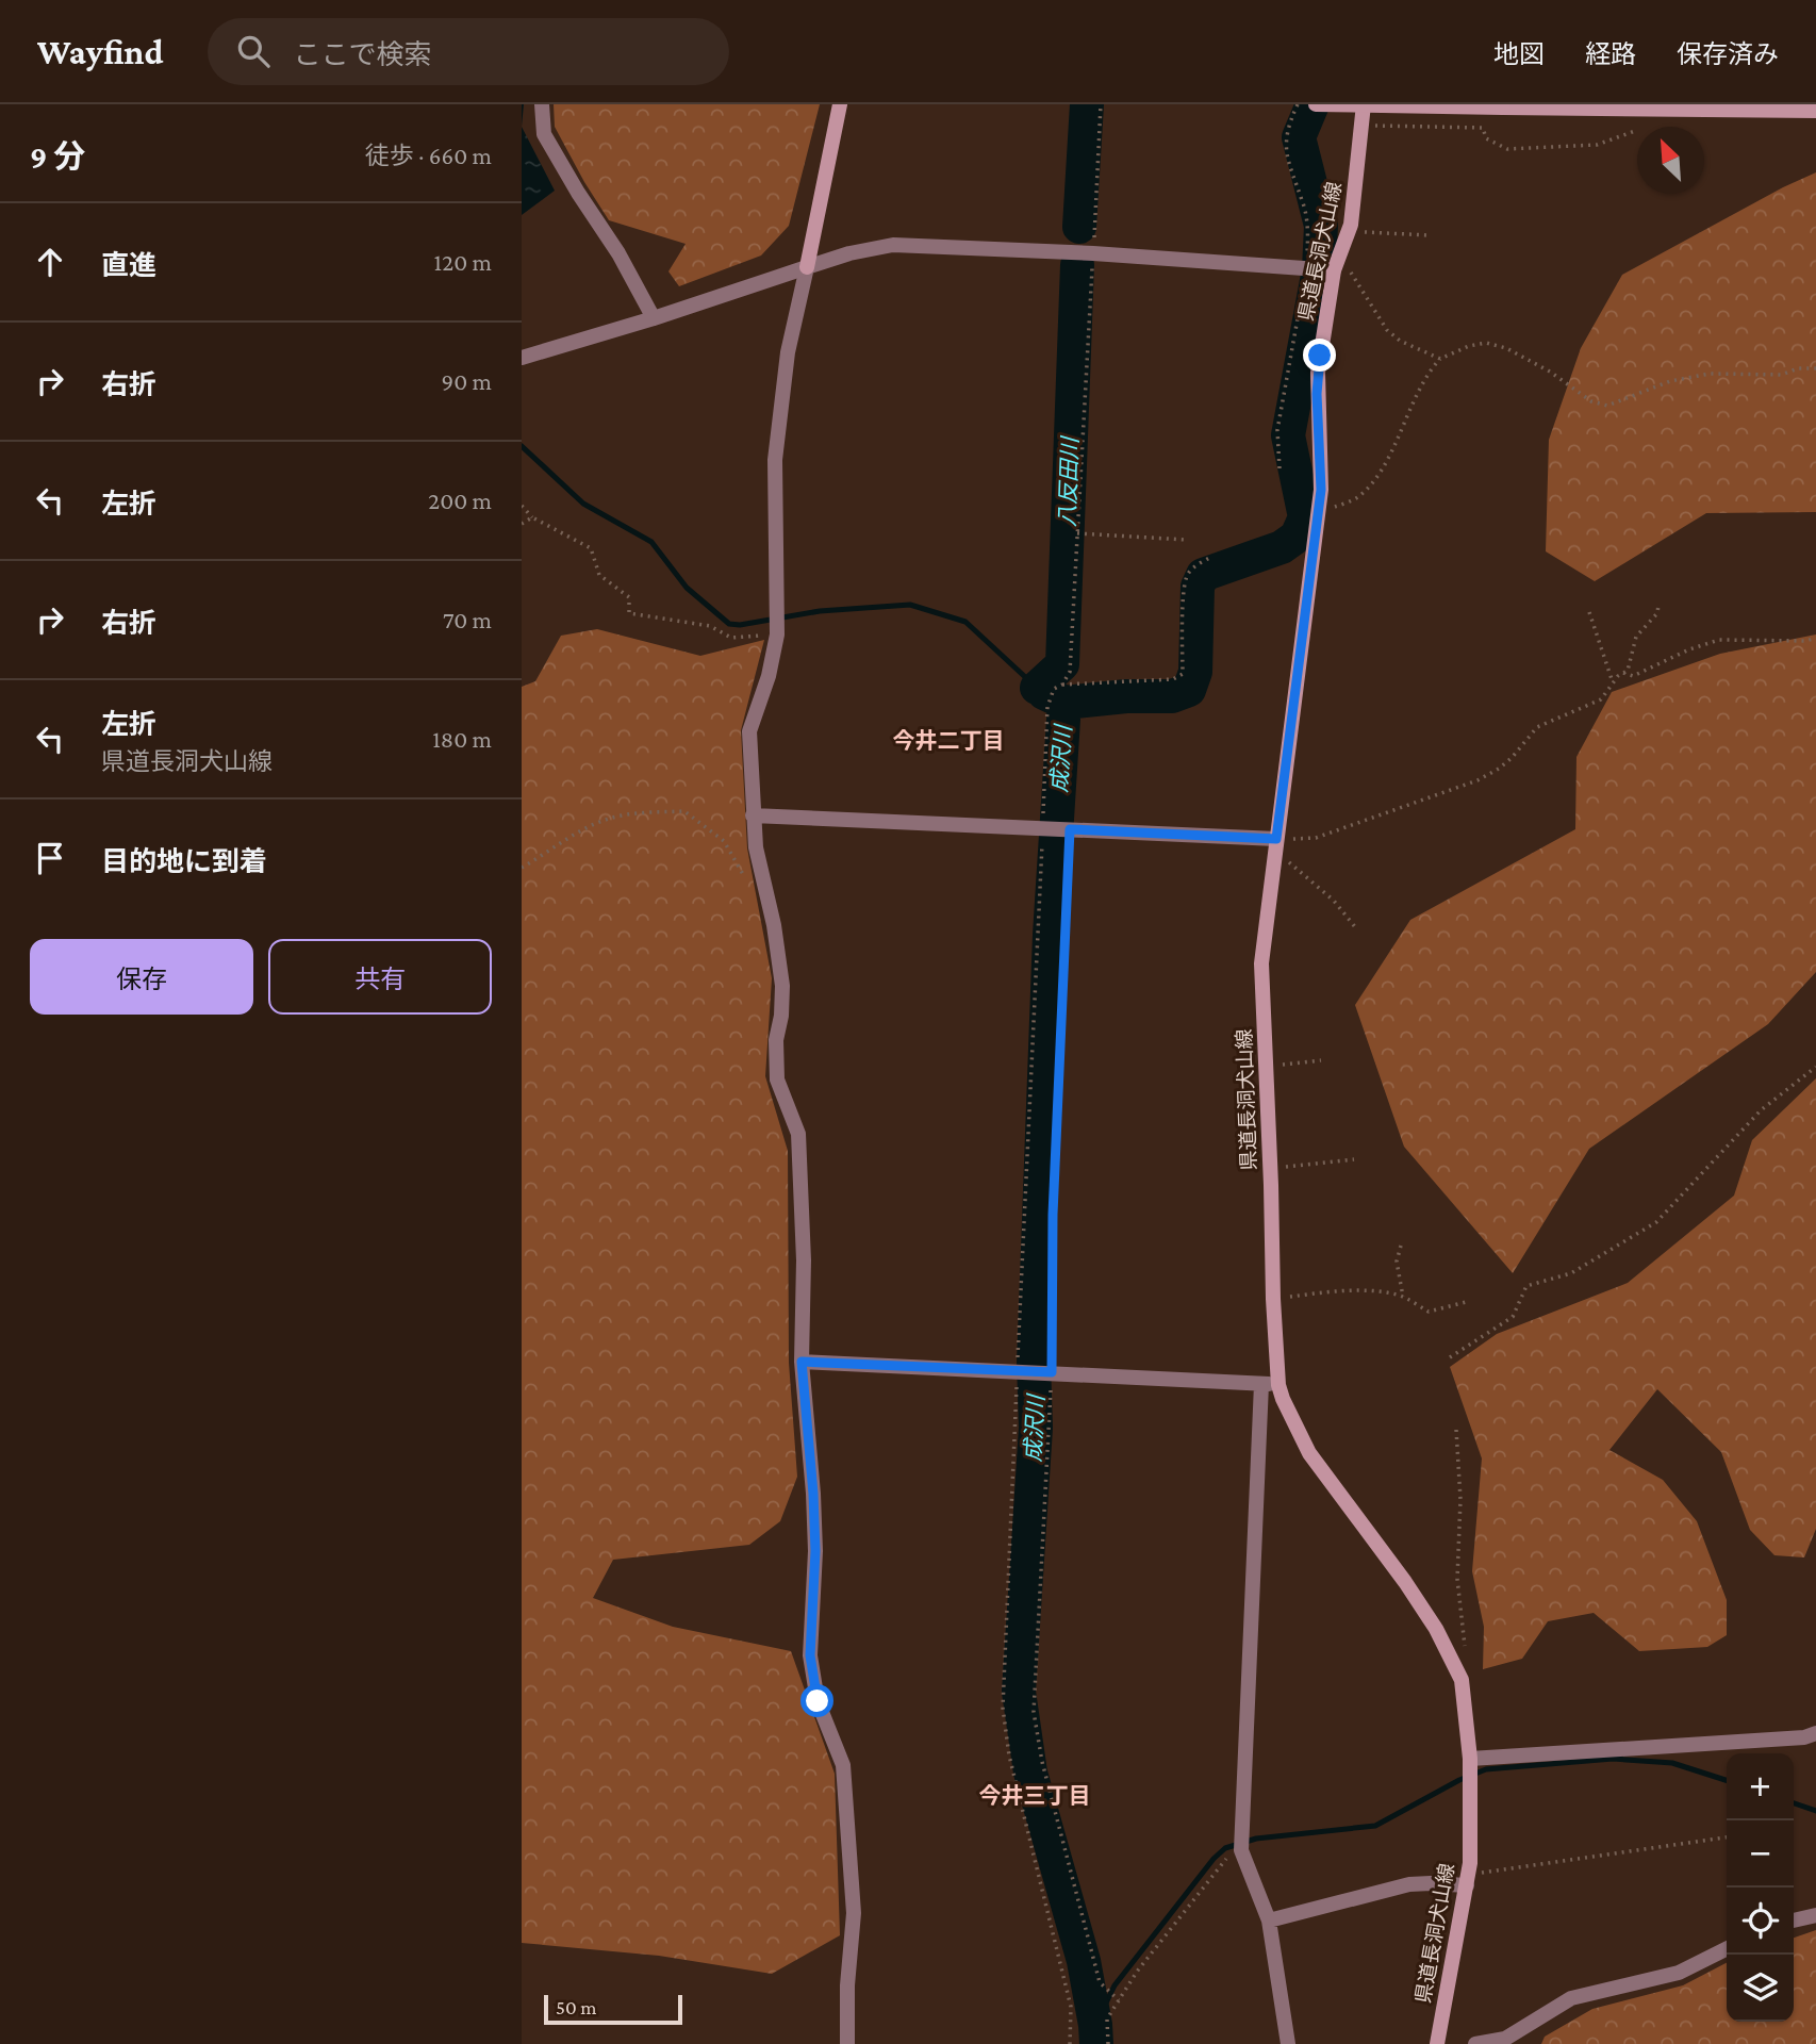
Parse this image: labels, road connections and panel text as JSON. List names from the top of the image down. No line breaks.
{"streets":{"main road":["県道長洞犬山線"]},"districts":["今井二丁目","今井三丁目"],"water":["八反田川","成沢川"],"scale_bar":"50 m","north":"top left","page":{"header":"Wayfind","search":"ここで検索","nav":["地図","経路","保存済み"],"heading":["9 分","徒歩 · 660 m"],"list":[["直進","120 m"],["右折","90 m"],["左折","200 m"],["右折","70 m"],["左折","県道長洞犬山線","180 m"],"目的地に到着"],"buttons":["保存","共有"],"map_buttons":["+","−"],"scale":"50 m"}}
